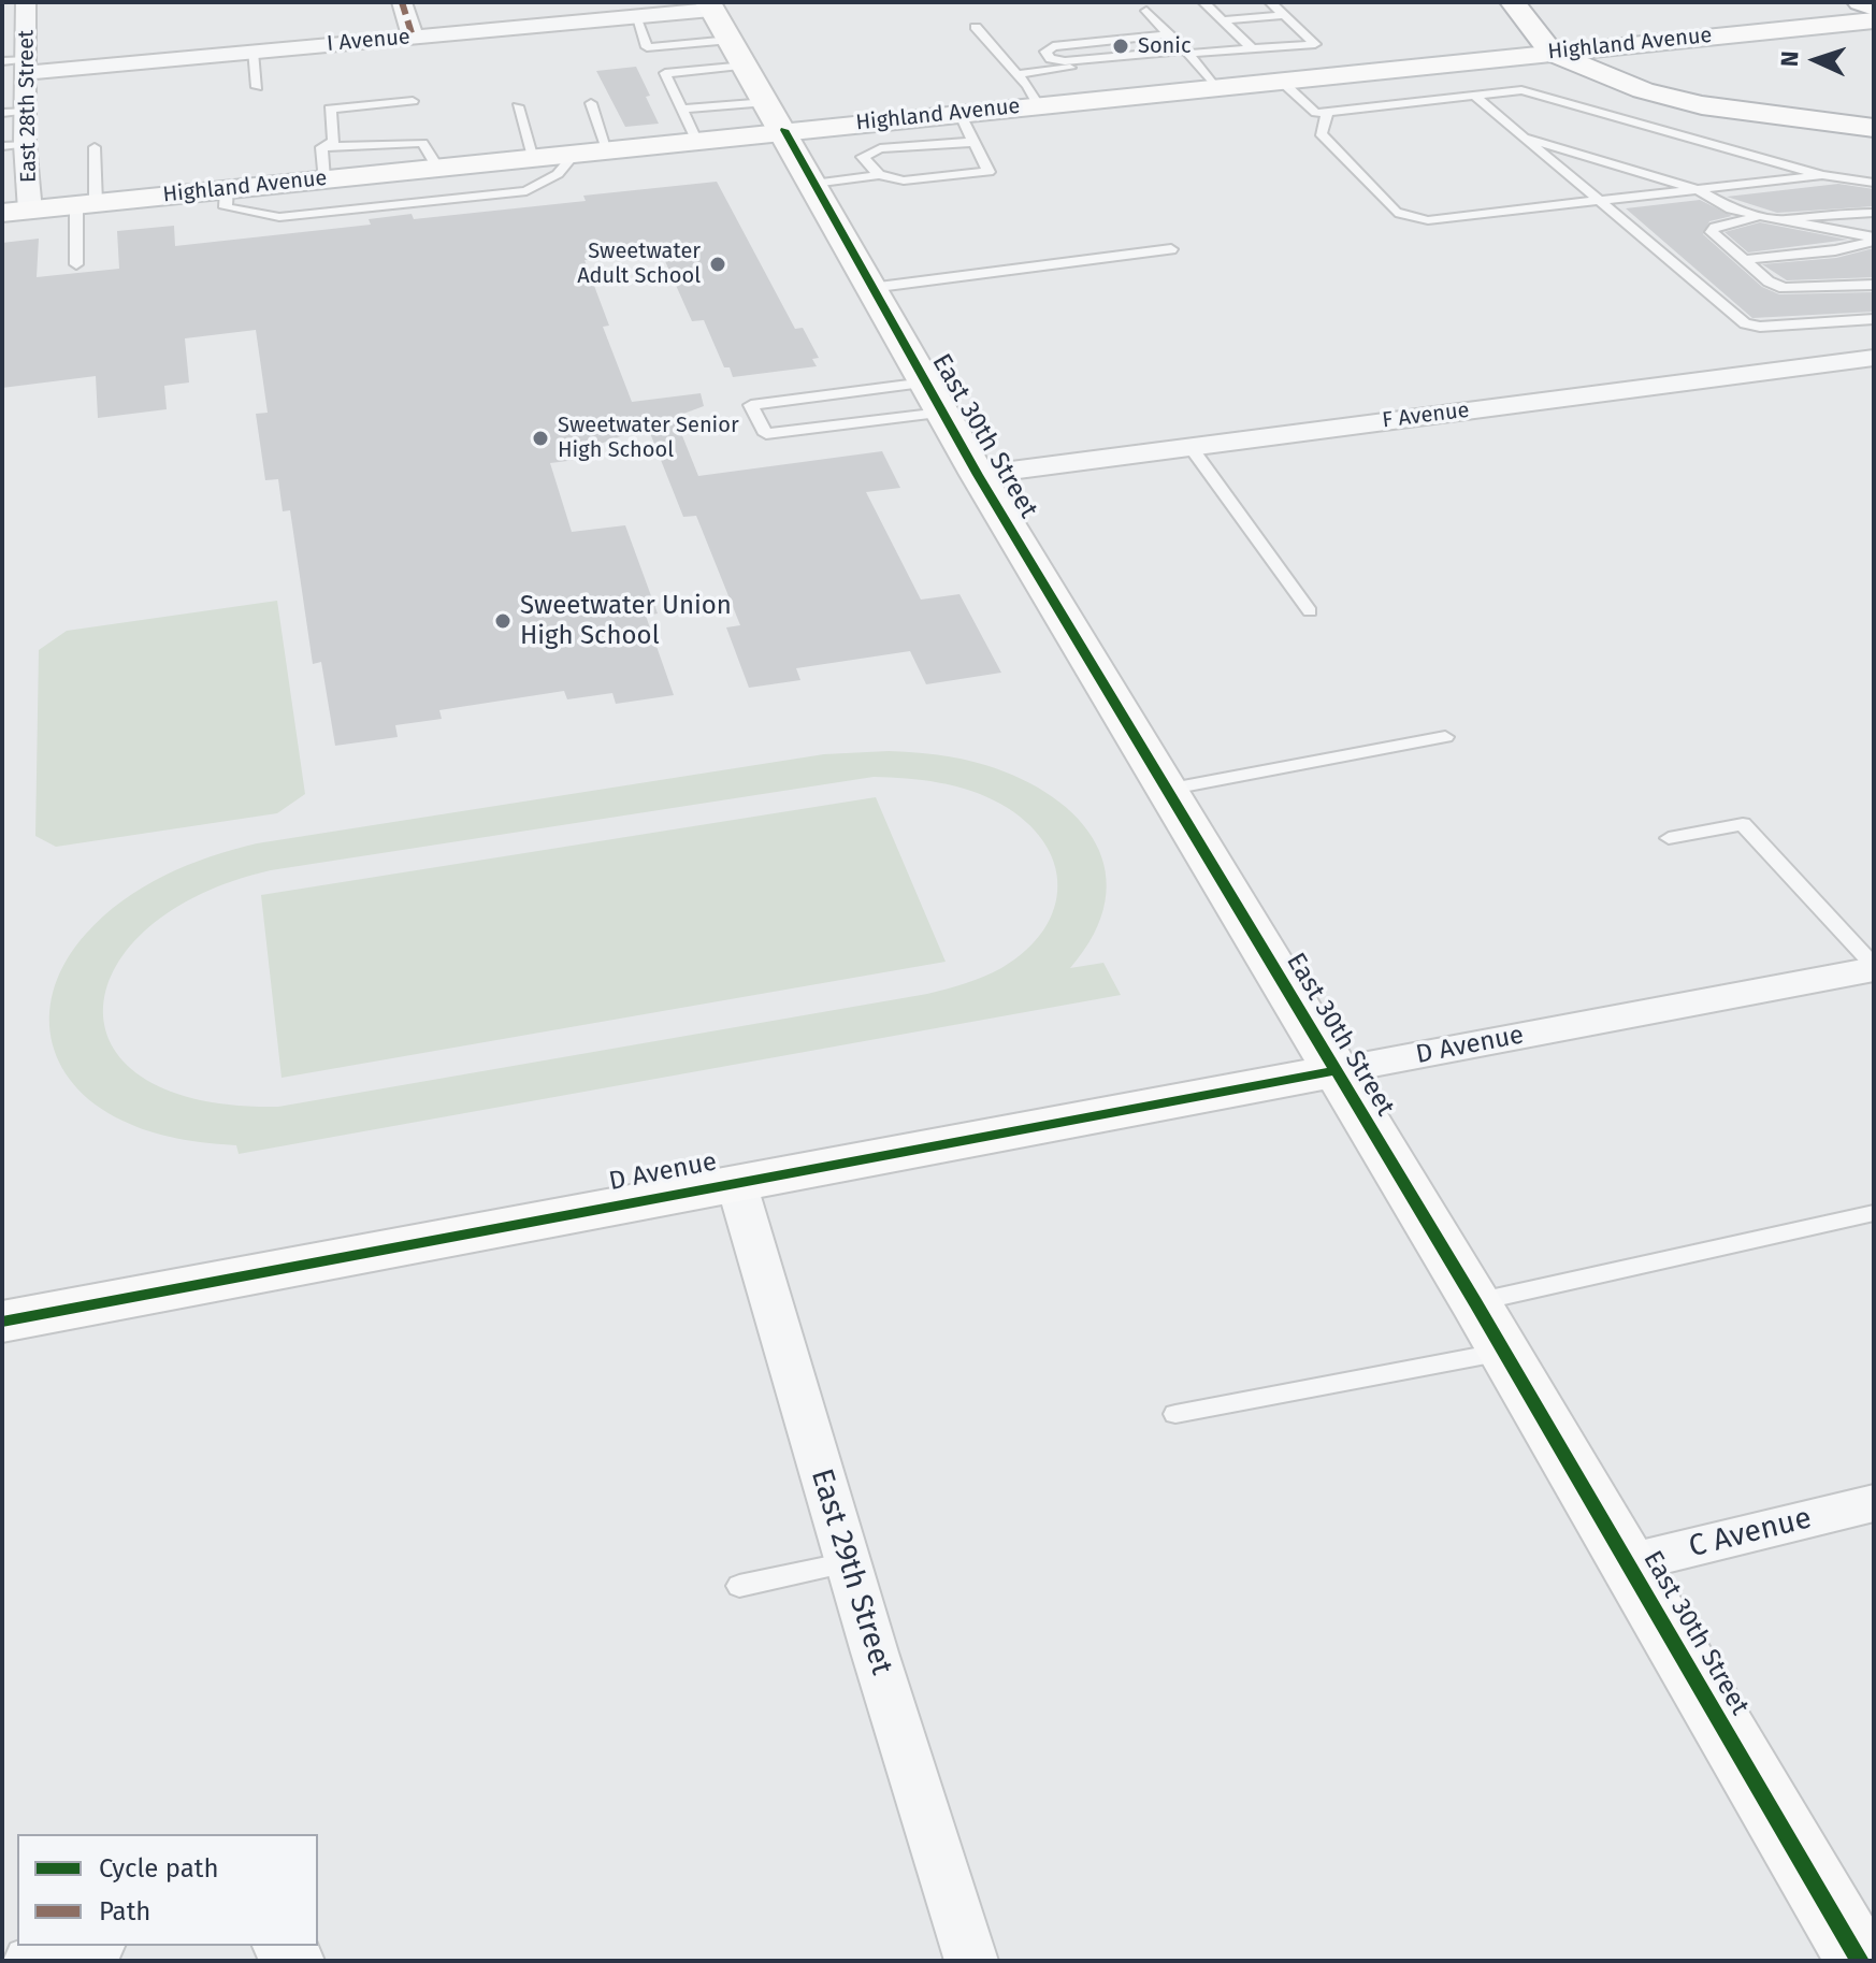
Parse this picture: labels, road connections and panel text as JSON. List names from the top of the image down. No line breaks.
{"streets":{"main road":["Highland Avenue","East 30th Street","D Avenue"],"street":["I Avenue","East 28th Street","F Avenue","C Avenue","East 29th Street"]},"crossings":[["I Avenue","East 28th Street"],["I Avenue","East 30th Street"],["Highland Avenue","East 28th Street"],["Highland Avenue","East 30th Street"],["F Avenue","East 30th Street"],["East 30th Street","D Avenue"],["East 30th Street","C Avenue"],["D Avenue","East 29th Street"]],"places":["Sonic","Sweetwater Adult School","Sweetwater Senior High School","Sweetwater Union High School"],"legend":["Cycle path","Path"],"north":"left"}
